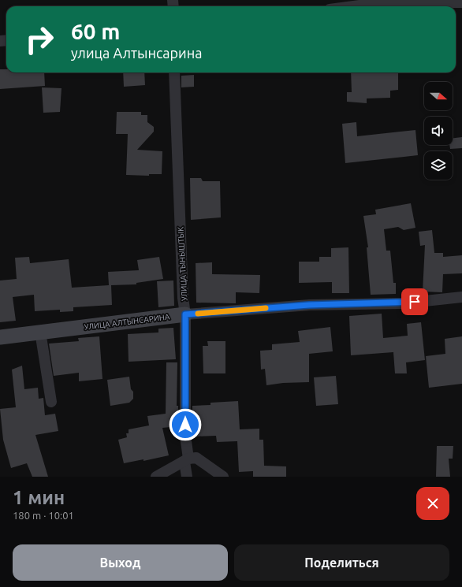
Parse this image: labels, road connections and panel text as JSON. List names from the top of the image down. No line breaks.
{"streets":{"street":["УЛИЦА ТЫНЫШТЫК","УЛИЦА АЛТЫНСАРИНА"]},"crossings":[["УЛИЦА ТЫНЫШТЫК","УЛИЦА АЛТЫНСАРИНА"]],"north":"right","page":{"turn":["60 m","улица Алтынсарина"],"heading":["1 мин","180 m · 10:01"],"buttons":["Выход","Поделиться"]}}
